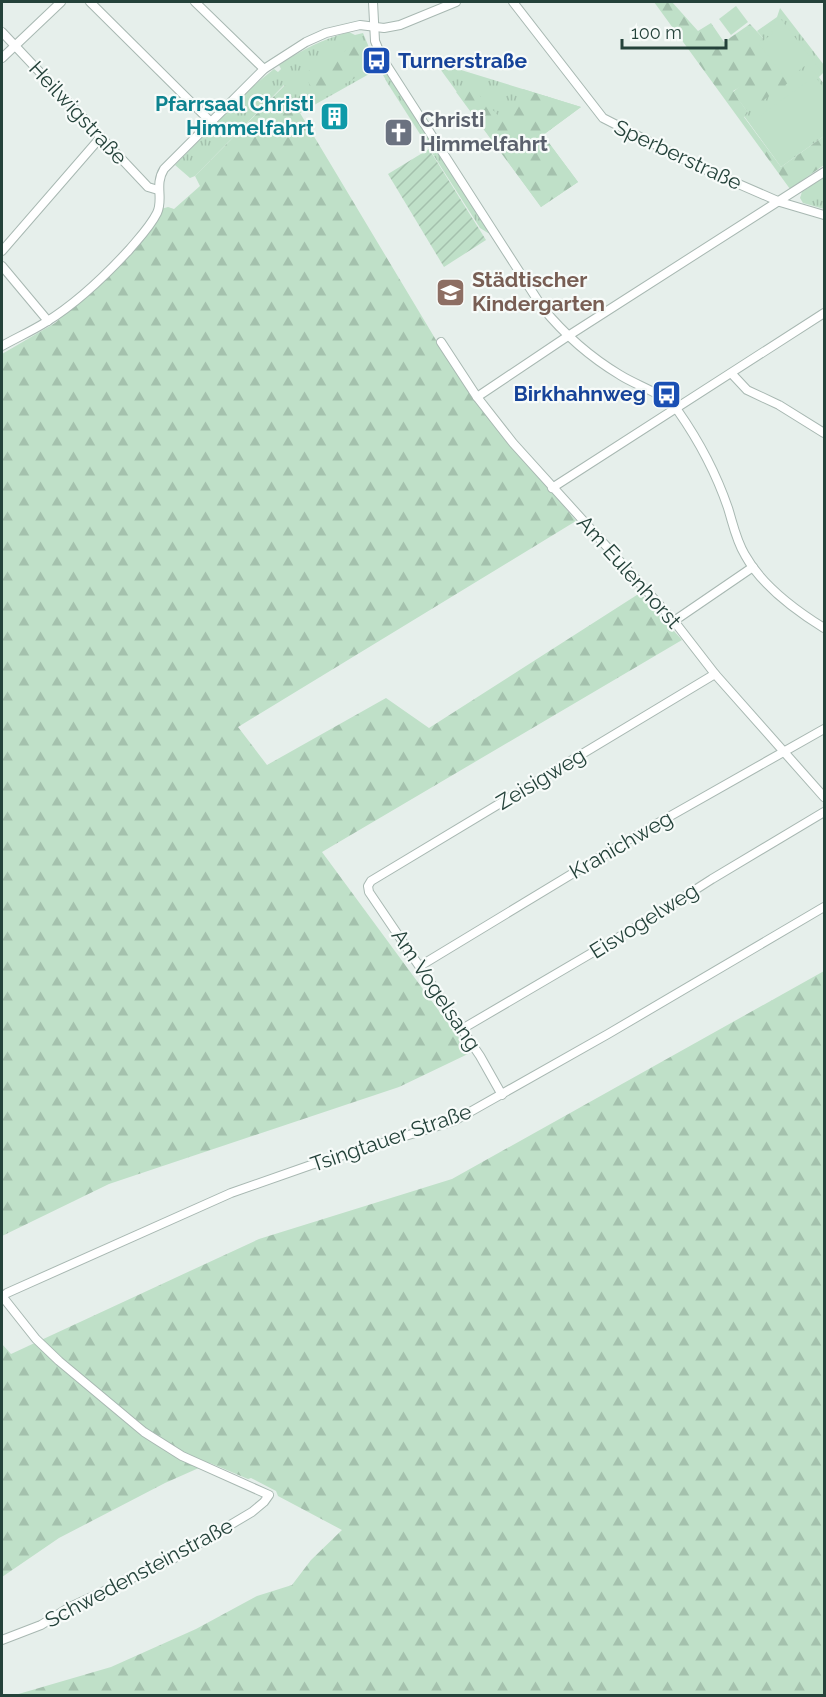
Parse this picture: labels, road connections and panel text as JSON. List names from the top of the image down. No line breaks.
{"streets":{"street":["Heilwigstraße","Sperberstraße","Am Eulenhorst","Zeisigweg","Kranichweg","Eisvogelweg","Am Vogelsang","Tsingtauer Straße","Schwedensteinstraße"]},"crossings":[["Am Eulenhorst","Zeisigweg"],["Am Eulenhorst","Kranichweg"],["Zeisigweg","Am Vogelsang"],["Kranichweg","Am Vogelsang"],["Eisvogelweg","Am Vogelsang"],["Am Vogelsang","Tsingtauer Straße"],["Tsingtauer Straße","Schwedensteinstraße"]],"places":{"bus stop":["Turnerstraße","Birkhahnweg"],"building":["Pfarrsaal Christi Himmelfahrt"],"church":["Christi Himmelfahrt"],"school or university":["Städtischer Kindergarten"]},"scale_bar":"100 m"}
